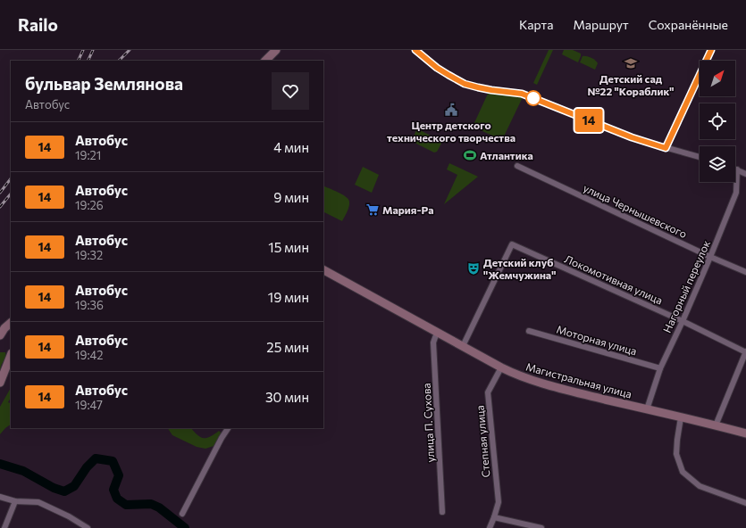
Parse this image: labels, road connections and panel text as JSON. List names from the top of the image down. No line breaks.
{"streets":{"street":["улица Чернышевского","Локомотивная улица","Нагорный переулок","Моторная улица","Магистральная улица","улица П. Сухова","Степная улица"]},"crossings":[["улица Чернышевского","Нагорный переулок"],["Локомотивная улица","Нагорный переулок"],["Локомотивная улица","Магистральная улица"],["Нагорный переулок","Моторная улица"],["Нагорный переулок","Магистральная улица"],["Магистральная улица","улица П. Сухова"],["Магистральная улица","Степная улица"]],"places":{"school or university":["Детский сад №22 \"Кораблик\""],"public building":["Центр детского технического творчества"],"sports":["Атлантика"],"supermarket":["Мария-Ра"],"theatre":["Детский клуб \"Жемчужина\""]},"lines":["bus line 14"],"north":"top right","page":{"header":"Railo","nav":["Карта","Маршрут","Сохранённые"],"on_map":"14","heading":["бульвар Землянова","Автобус"],"list":[{"mark":"14","name":"Автобус","note":"19:21","value":"4 мин"},{"mark":"14","name":"Автобус","note":"19:26","value":"9 мин"},{"mark":"14","name":"Автобус","note":"19:32","value":"15 мин"},{"mark":"14","name":"Автобус","note":"19:36","value":"19 мин"},{"mark":"14","name":"Автобус","note":"19:42","value":"25 мин"},{"mark":"14","name":"Автобус","note":"19:47","value":"30 мин"}]}}
